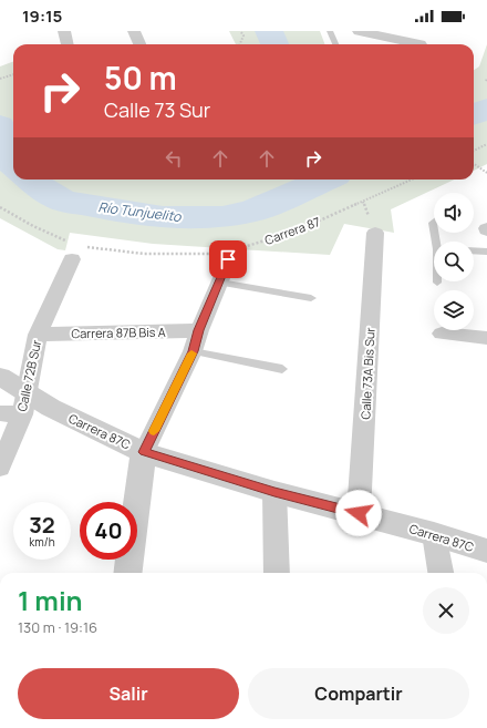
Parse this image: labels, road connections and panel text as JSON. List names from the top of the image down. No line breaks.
{"streets":{"street":["Carrera 87B Bis A","Calle 73A Bis Sur","Calle 72B Sur","Carrera 87C"],"path":["Carrera 87"]},"crossings":[["Carrera 87","Calle 72B Sur"],["Carrera 87B Bis A","Calle 72B Sur"],["Calle 73A Bis Sur","Carrera 87C"],["Calle 72B Sur","Carrera 87C"]],"water":["Río Tunjuelito"],"page":{"status":"19:15","turn":["50 m","Calle 73 Sur"],"speed":"32 km/h","limit":"40","heading":["1 min","130 m · 19:16"],"buttons":["Salir","Compartir"]}}
